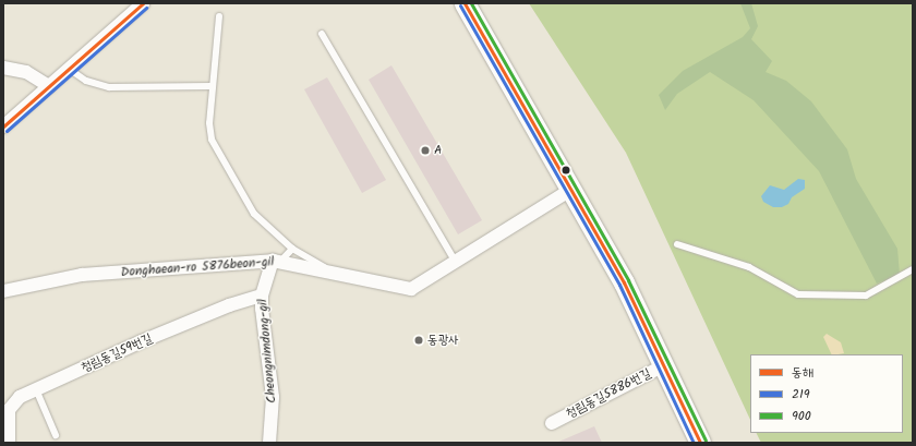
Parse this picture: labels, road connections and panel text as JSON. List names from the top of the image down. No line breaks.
{"streets":{"street":["Donghaean-ro 5876beon-gil","Cheongnimdong-gil","청림동길59번길","청림동길5886번길"]},"crossings":[["Donghaean-ro 5876beon-gil","Cheongnimdong-gil"],["Cheongnimdong-gil","청림동길59번길"]],"places":["A","동광사"],"lines":["transit line 동해","transit line 900","transit line 219"],"legend":["동해","219","900"]}
